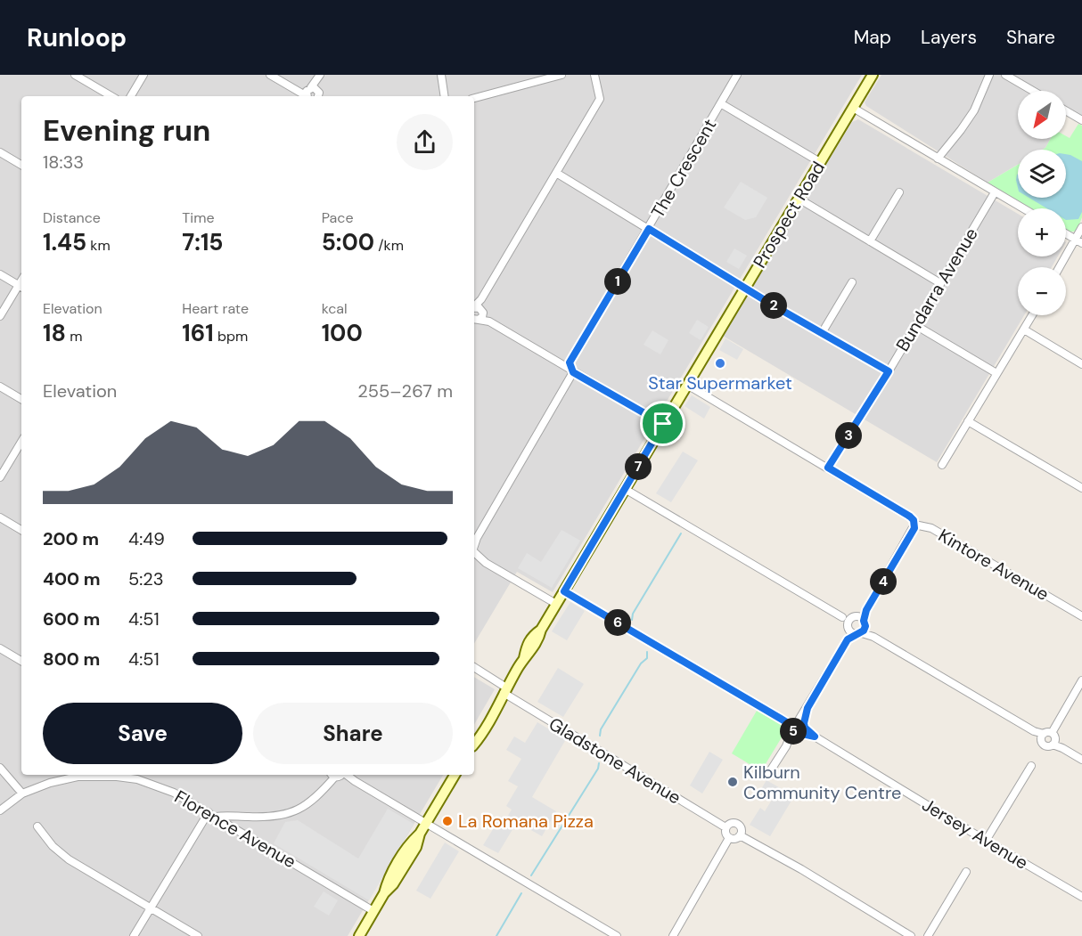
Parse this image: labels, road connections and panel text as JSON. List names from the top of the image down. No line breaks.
{"streets":{"main road":["Prospect Road"],"street":["The Crescent","Bundarra Avenue","Kintore Avenue","Gladstone Avenue","Florence Avenue","Jersey Avenue"]},"crossings":[["Prospect Road","Kintore Avenue"],["Prospect Road","Gladstone Avenue"],["Prospect Road","Jersey Avenue"],["Bundarra Avenue","Kintore Avenue"]],"places":["Star Supermarket","Kilburn Community Centre","La Romana Pizza"],"north":"bottom left","page":{"header":"Runloop","nav":["Map","Layers","Share"],"map_buttons":["+","−"],"heading":["Evening run","18:33"],"stats":[["Distance","1.45 km"],["Time","7:15"],["Pace","5:00 /km"],["Elevation","18 m"],["Heart rate","161 bpm"],["kcal","100"]],"pins":["1","2","3","7","4","6","5"],"chart":["Elevation","255–267 m"],"list":[{"name":"200 m","note":"4:49"},{"name":"400 m","note":"5:23"},{"name":"600 m","note":"4:51"},{"name":"800 m","note":"4:51"}],"buttons":["Save","Share"]}}
